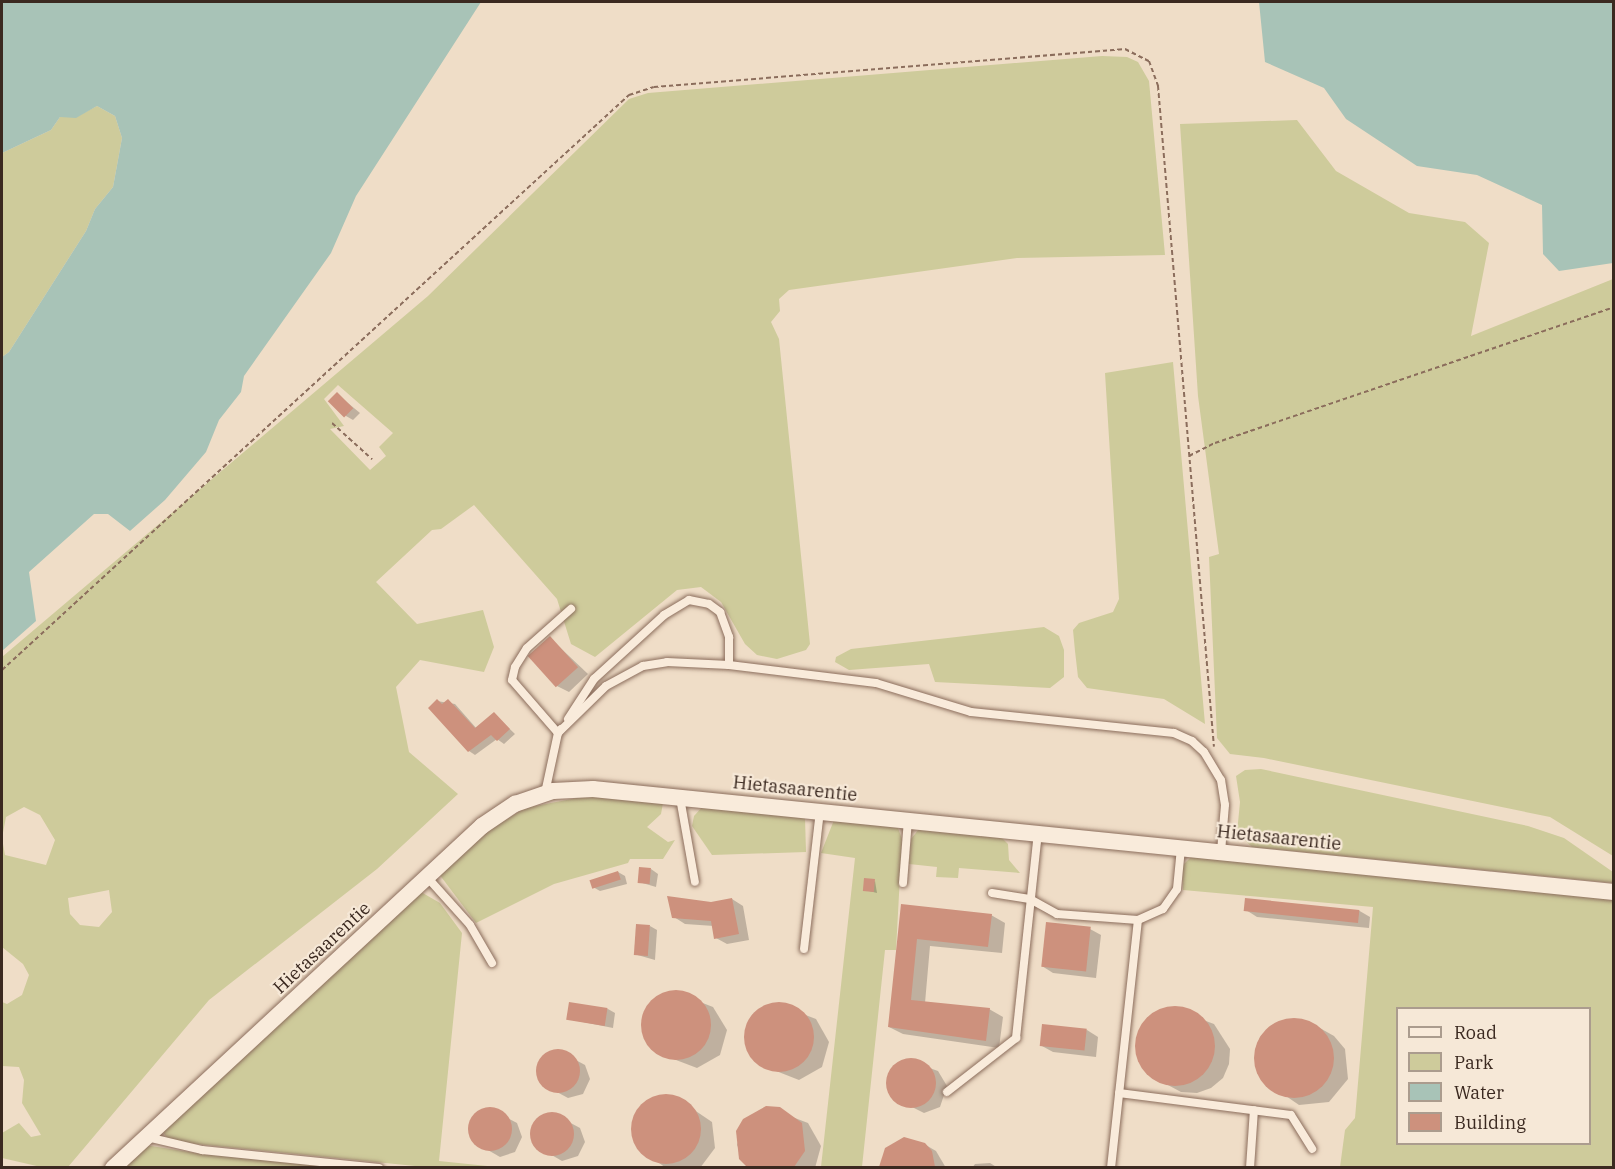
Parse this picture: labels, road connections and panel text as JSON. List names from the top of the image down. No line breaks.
{"streets":{"street":["Hietasaarentie"]},"legend":["Road","Park","Water","Building"]}
